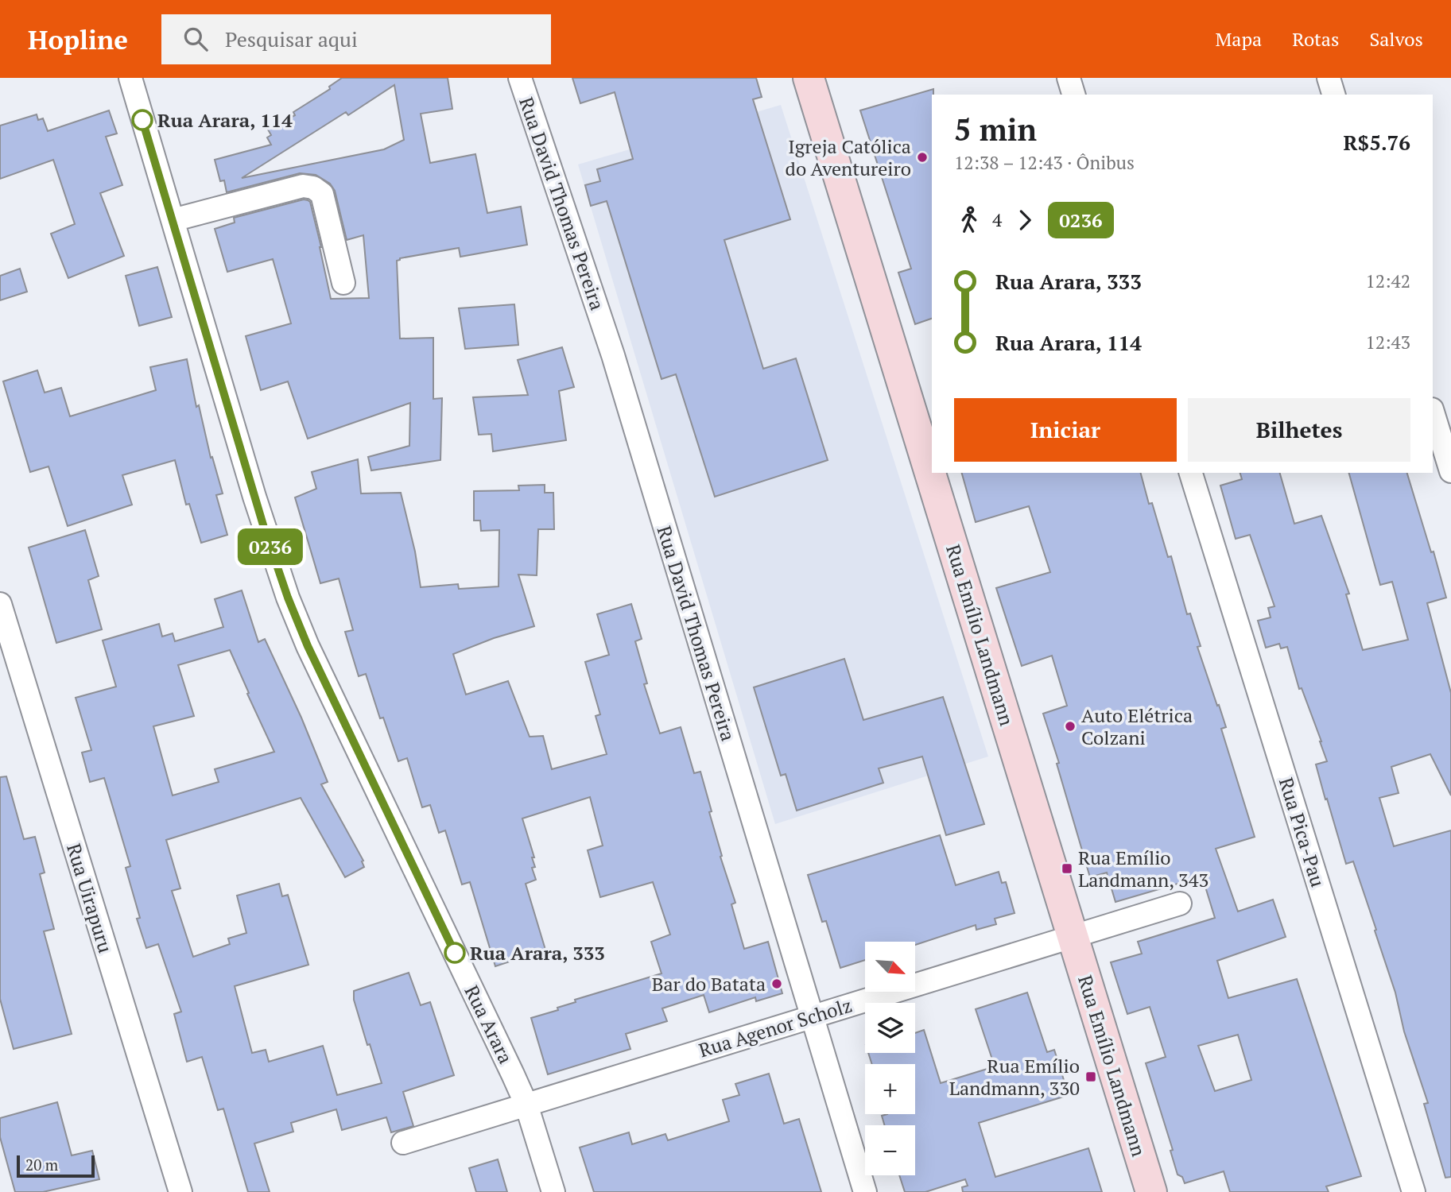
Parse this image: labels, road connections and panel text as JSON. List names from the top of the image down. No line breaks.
{"streets":{"street":["Rua David Thomas Pereira","Rua Emílio Landmann","Rua Pica-Pau","Rua Uirapuru","Rua Arara","Rua Agenor Scholz"]},"crossings":[["Rua David Thomas Pereira","Rua Agenor Scholz"],["Rua Emílio Landmann","Rua Agenor Scholz"],["Rua Arara","Rua Agenor Scholz"]],"places":{"other":["Rua Arara, 114","Igreja Católica do Aventureiro","Auto Elétrica Colzani","Rua Arara, 333","Bar do Batata"],"transit":["Rua Emílio Landmann, 343","Rua Emílio Landmann, 330"]},"lines":["bus line 0236"],"scale_bar":"20 m","north":"bottom right","page":{"header":"Hopline","search":"Pesquisar aqui","nav":["Mapa","Rotas","Salvos"],"on_map":"0236","heading":["5 min","12:38 – 12:43 · Ônibus","R$5.76"],"legs":["4","0236"],"list":[{"name":"Rua Arara, 333","value":"12:42"},{"name":"Rua Arara, 114","value":"12:43"}],"buttons":["Iniciar","Bilhetes"],"map_buttons":["+","−"],"scale":"20 m"}}
